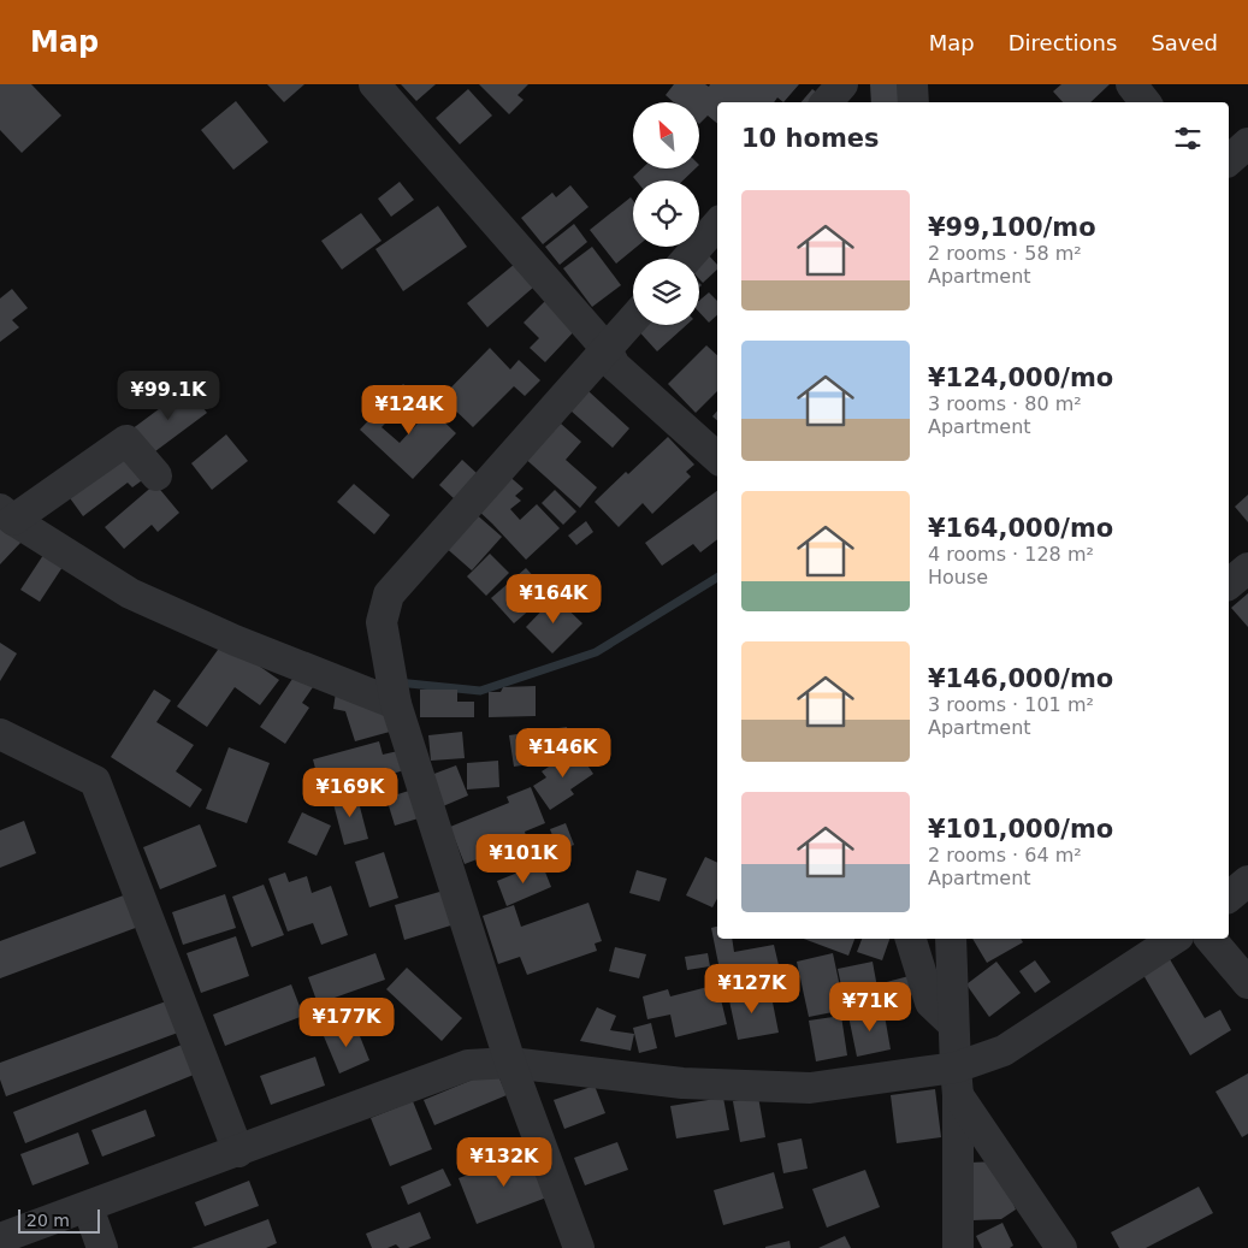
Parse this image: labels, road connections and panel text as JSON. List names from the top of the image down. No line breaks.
{"scale_bar":"20 m","north":"top left","page":{"header":"Map","nav":["Map","Directions","Saved"],"heading":"10 homes","list":[{"name":"¥99,100/mo","note":"2 rooms · 58 m² · Apartment"},{"name":"¥124,000/mo","note":"3 rooms · 80 m² · Apartment"},{"name":"¥164,000/mo","note":"4 rooms · 128 m² · House"},{"name":"¥146,000/mo","note":"3 rooms · 101 m² · Apartment"},{"name":"¥101,000/mo","note":"2 rooms · 64 m² · Apartment"}],"price":["¥99.1K","¥124K","¥164K","¥146K","¥169K","¥101K","¥127K","¥71K","¥177K","¥132K"],"scale":"20 m"}}
